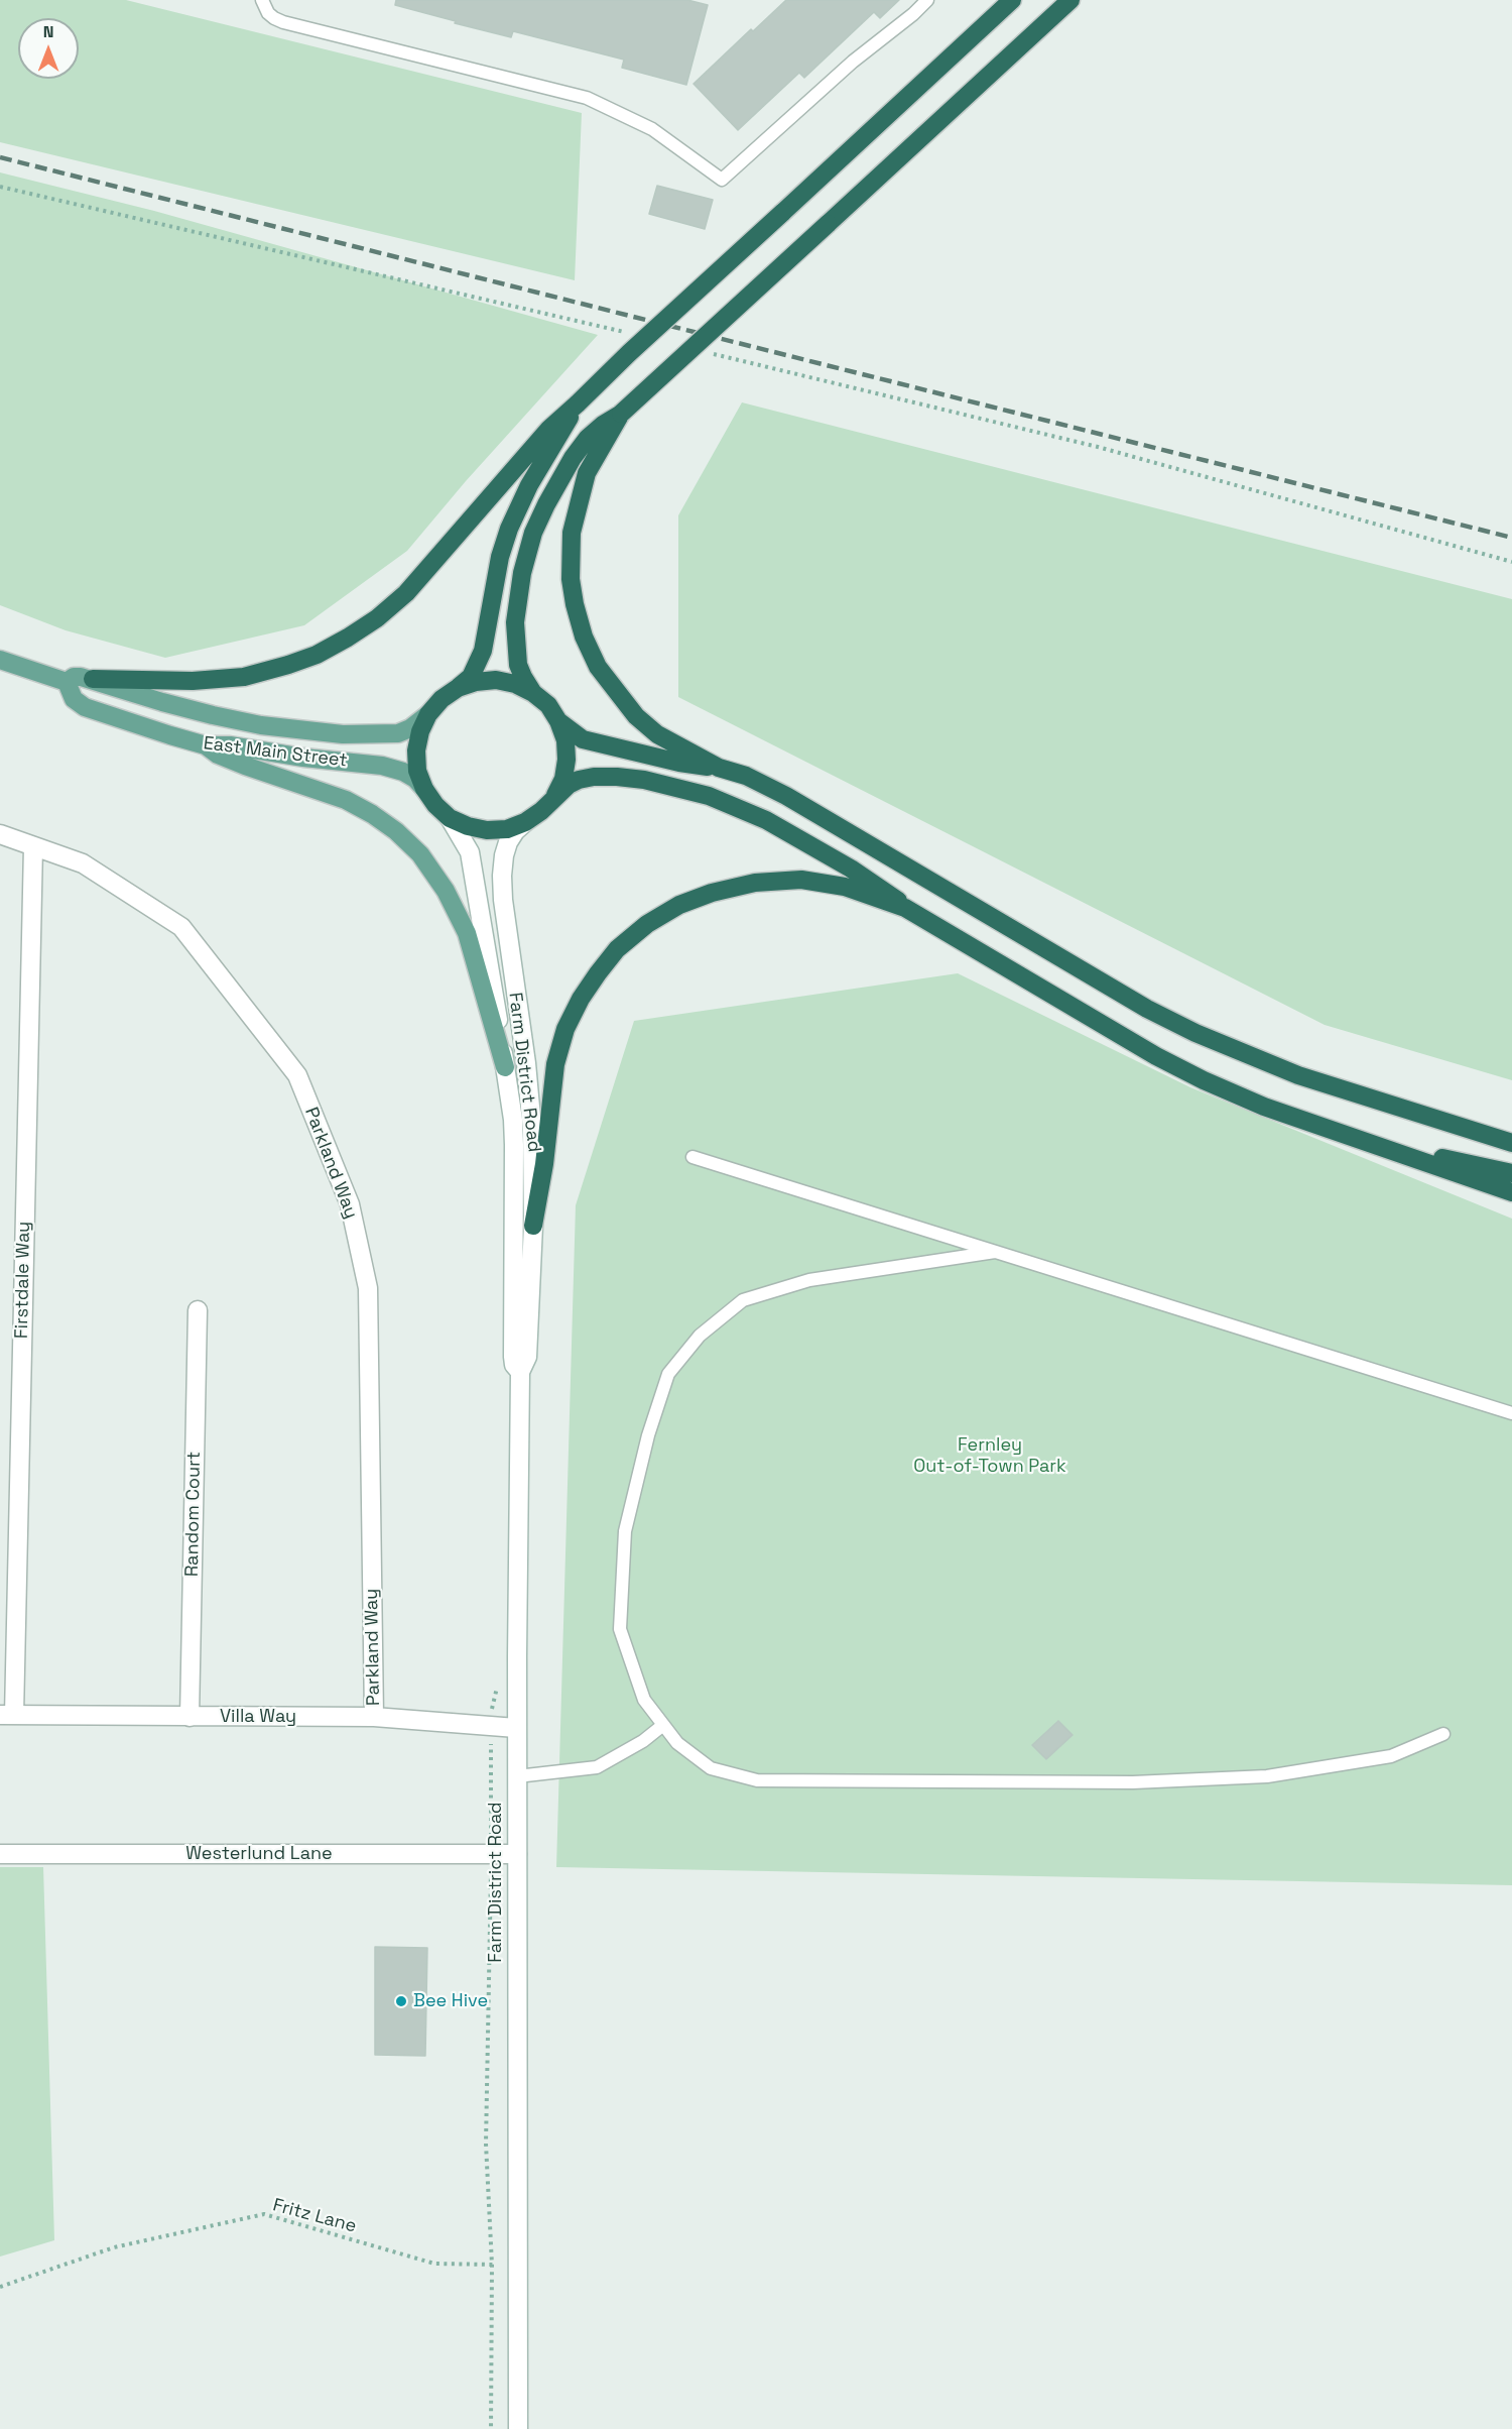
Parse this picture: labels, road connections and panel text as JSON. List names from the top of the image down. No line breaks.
{"streets":{"main road":["East Main Street"],"street":["Farm District Road","Parkland Way","Firstdale Way","Random Court","Villa Way","Westerlund Lane"],"path":["Fritz Lane"]},"crossings":[["East Main Street","Farm District Road"],["Farm District Road","Villa Way"],["Farm District Road","Westerlund Lane"],["Farm District Road","Fritz Lane"],["Parkland Way","Firstdale Way"],["Parkland Way","Villa Way"],["Firstdale Way","Villa Way"],["Random Court","Villa Way"]],"parks":["Fernley Out-of-Town Park"],"places":["Bee Hive"],"north":"top"}
